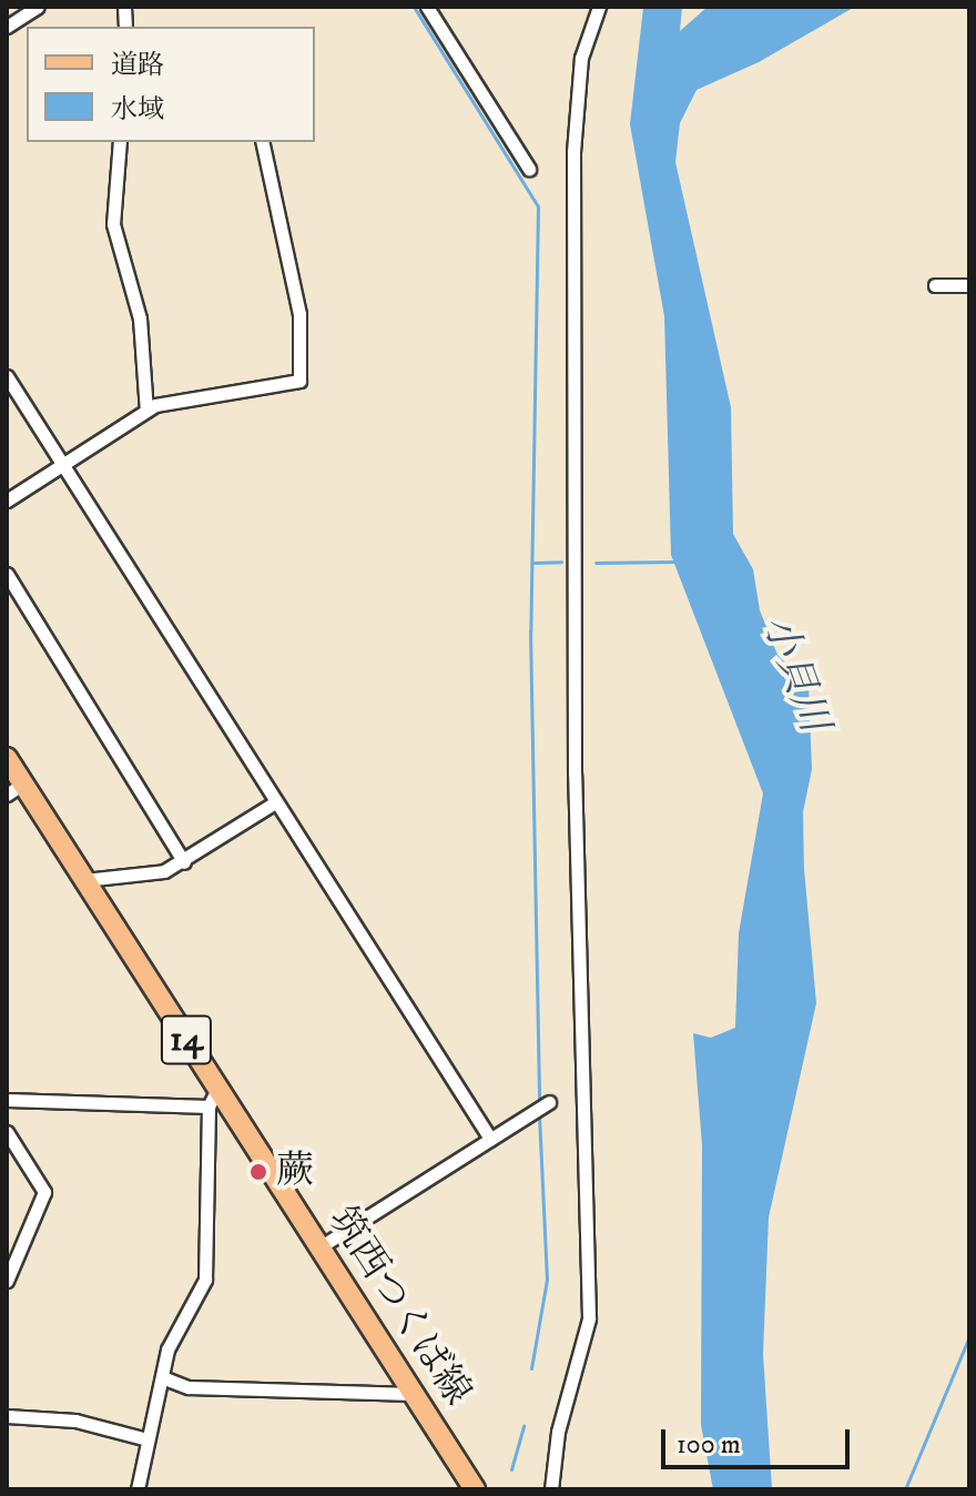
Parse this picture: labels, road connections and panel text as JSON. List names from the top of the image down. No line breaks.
{"streets":{"main road":["14","筑西つくば線"]},"water":["小貝川"],"places":["蕨"],"legend":["道路","水域"],"scale_bar":"100 m"}
